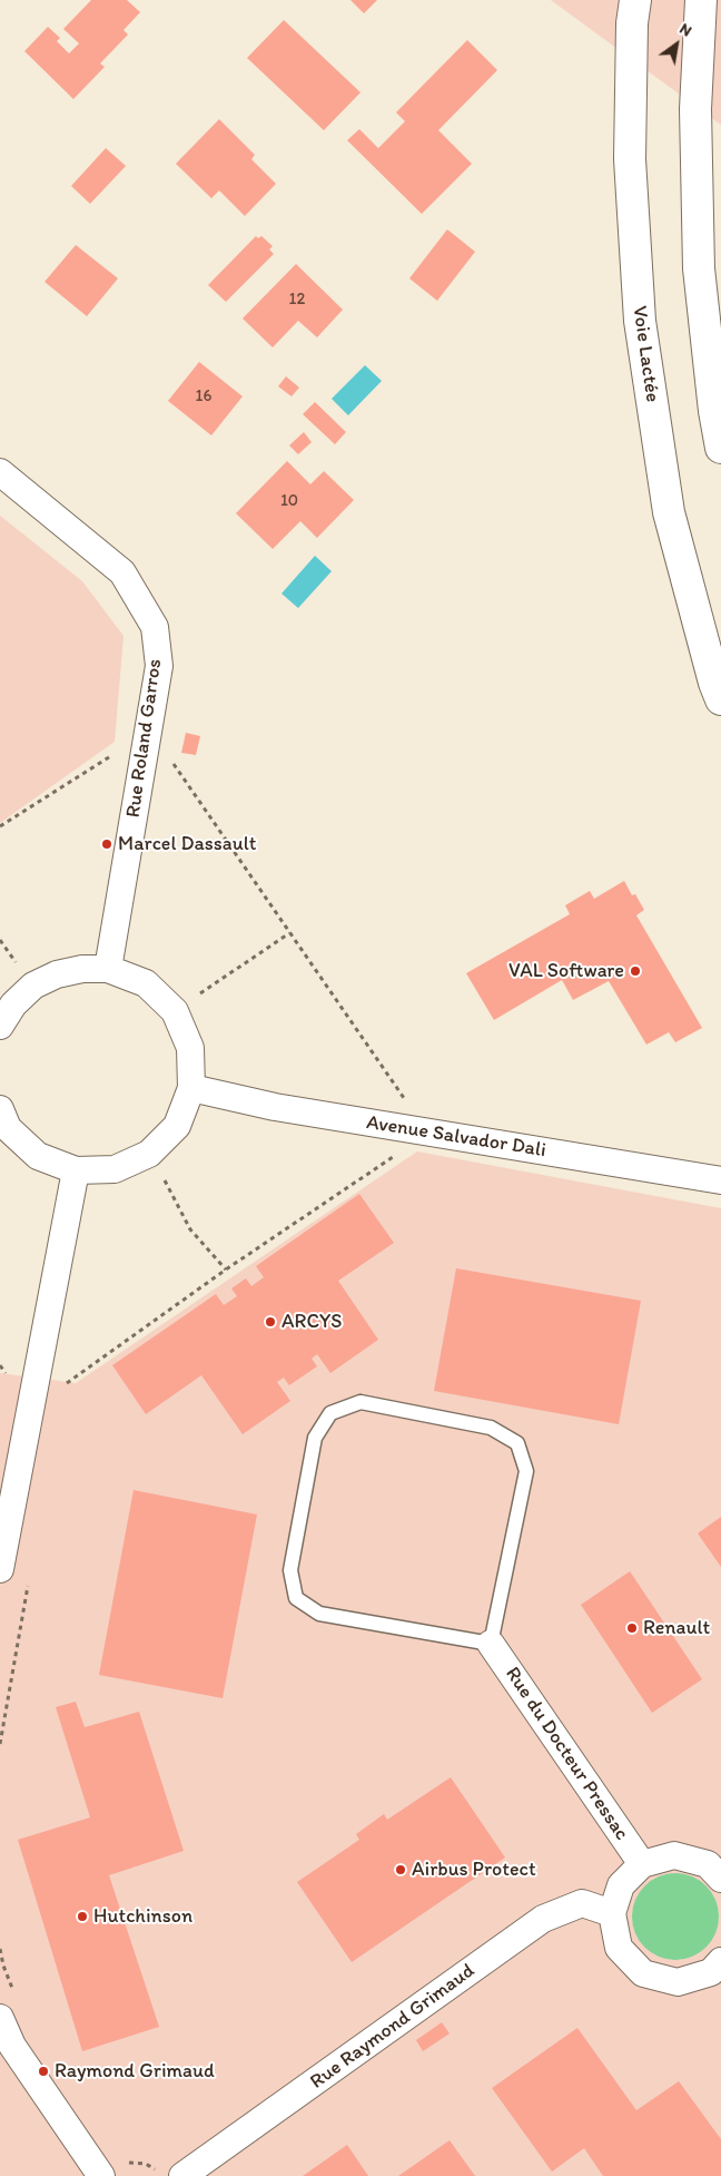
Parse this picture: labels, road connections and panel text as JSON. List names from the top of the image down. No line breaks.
{"streets":{"highway":["Voie Lactée"],"street":["Rue Roland Garros","Avenue Salvador Dali","Rue du Docteur Pressac","Rue Raymond Grimaud"]},"places":["Marcel Dassault","VAL Software","ARCYS","Renault","Airbus Protect","Hutchinson","Raymond Grimaud"],"house_numbers":["12","16","10"],"north":"top right"}
